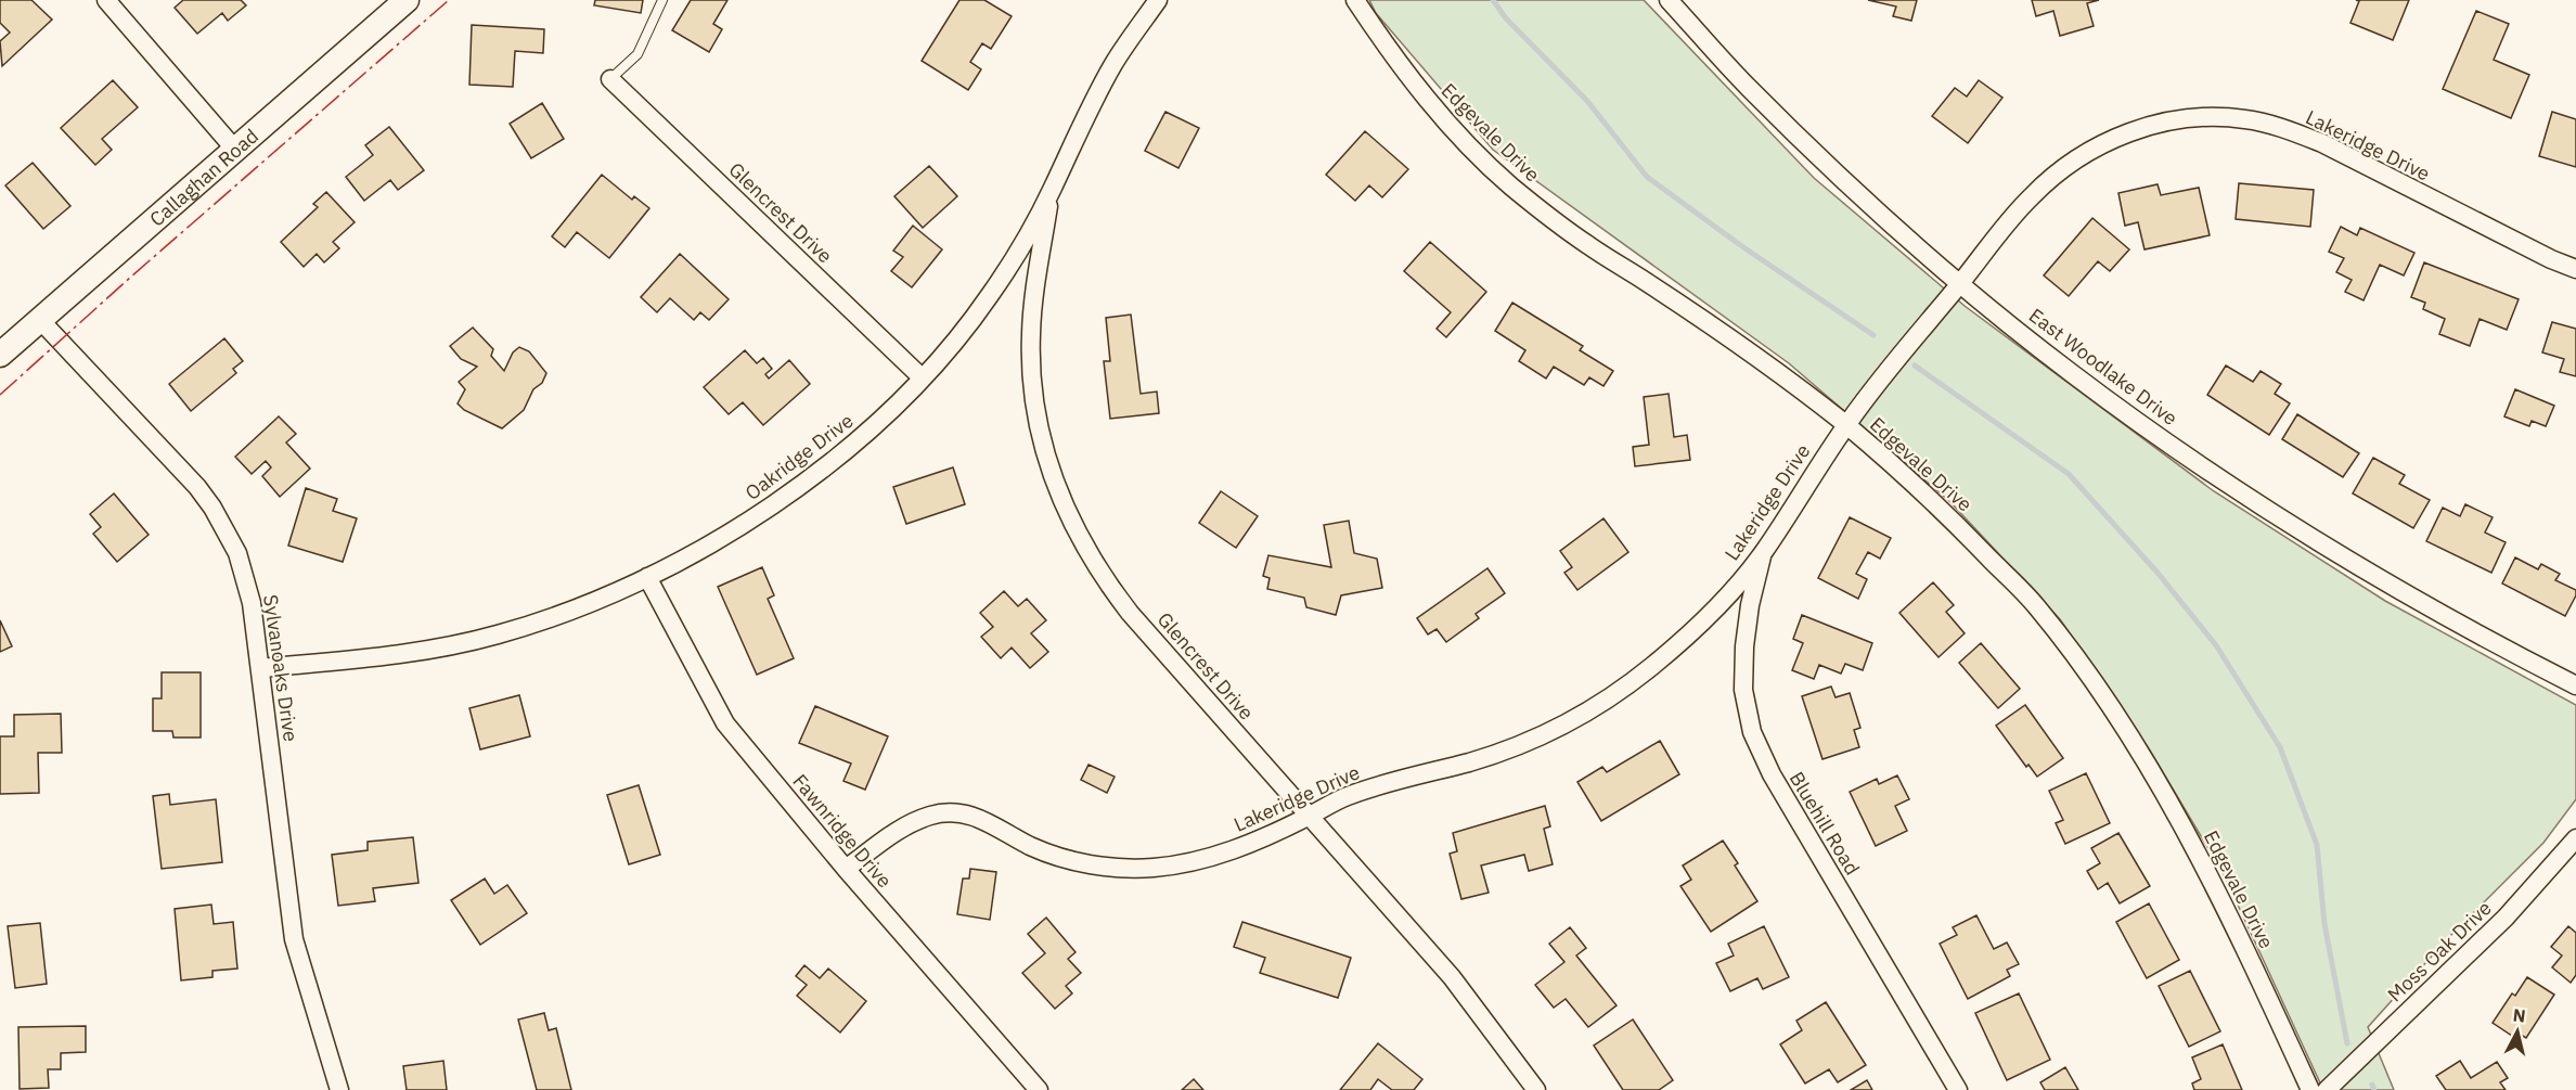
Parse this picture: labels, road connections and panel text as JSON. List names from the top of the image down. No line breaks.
{"streets":{"main road":["Callaghan Road"],"street":["Edgevale Drive","Lakeridge Drive","Glencrest Drive","East Woodlake Drive","Oakridge Drive","Sylvanoaks Drive","Bluehill Road","Fawnridge Drive","Moss Oak Drive"]},"crossings":[["Edgevale Drive","Lakeridge Drive"],["Lakeridge Drive","Glencrest Drive"],["Lakeridge Drive","East Woodlake Drive"],["Lakeridge Drive","Bluehill Road"],["Lakeridge Drive","Fawnridge Drive"],["Callaghan Road","Sylvanoaks Drive"],["Glencrest Drive","Oakridge Drive"],["Oakridge Drive","Sylvanoaks Drive"],["Oakridge Drive","Fawnridge Drive"]],"north":"top"}
